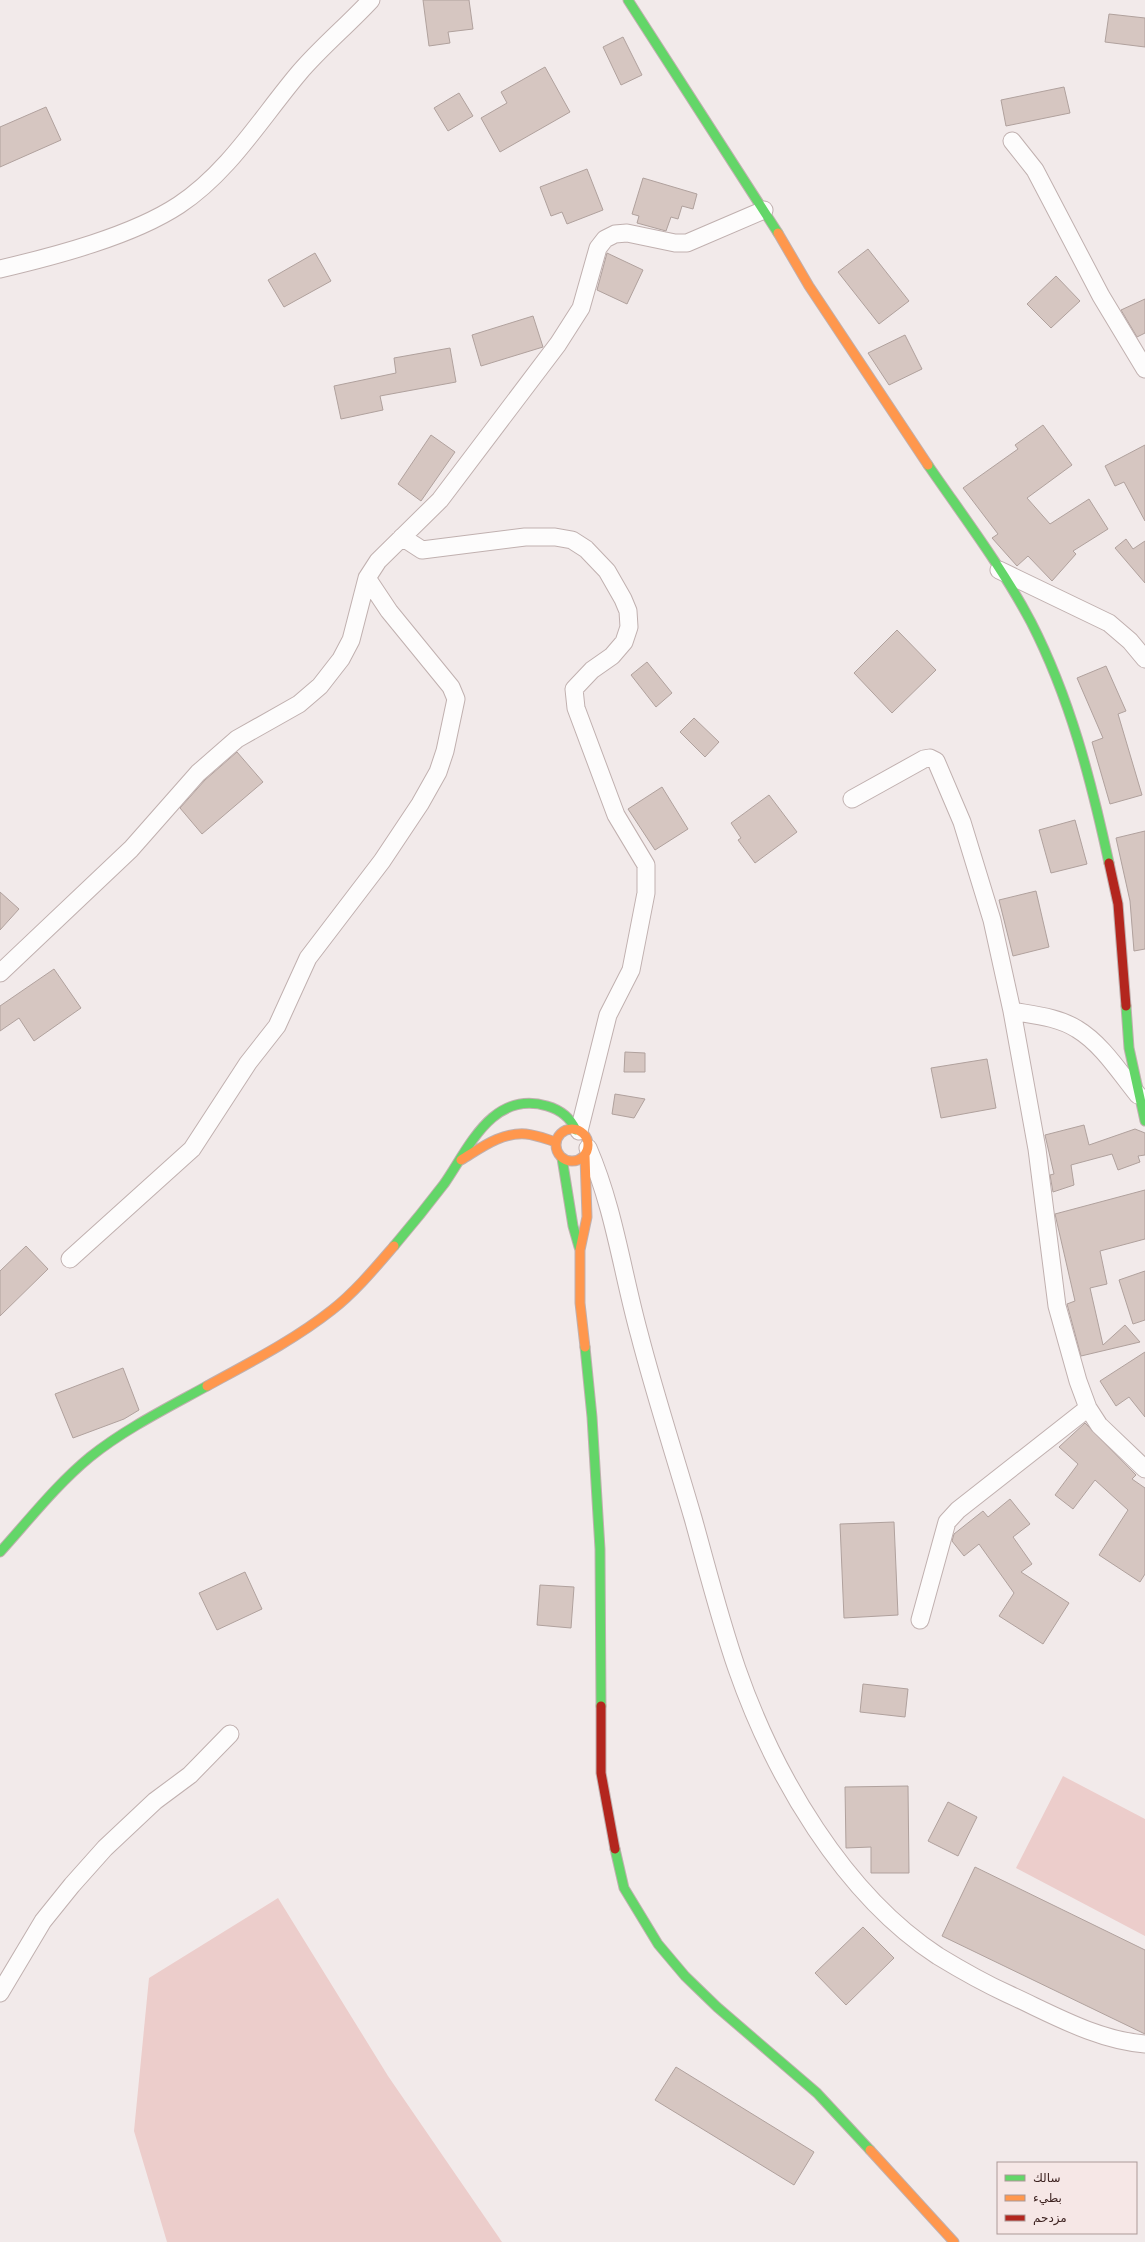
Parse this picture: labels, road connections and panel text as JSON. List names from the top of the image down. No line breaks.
{"legend":["سالك","بطيء","مزدحم"]}
